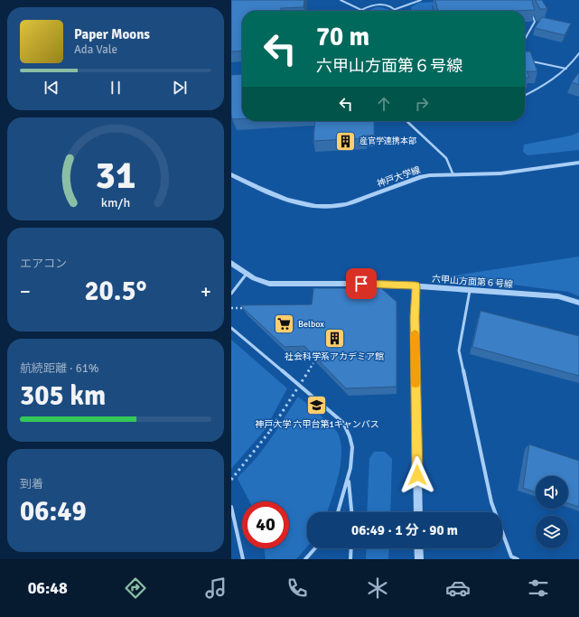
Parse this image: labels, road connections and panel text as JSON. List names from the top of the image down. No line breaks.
{"streets":{"street":["神戸大学線","六甲山方面第６号線"]},"places":{"building":["産官学連携本部","社会科学系アカデミア館"],"supermarket":["Belbox"],"school or university":["神戸大学 六甲台第1キャンパス"]},"page":{"turn":["70 m","六甲山方面第６号線"],"song":["Paper Moons","Ada Vale"],"tile":["エアコン",["航続距離 · 61%","305 km"],["到着","06:49"]],"heat":["−","20.5°","+"],"limit":"40","trip":"06:49 · 1 分 · 90 m","tabs":"06:48","gauge":["31","km/h"]}}
